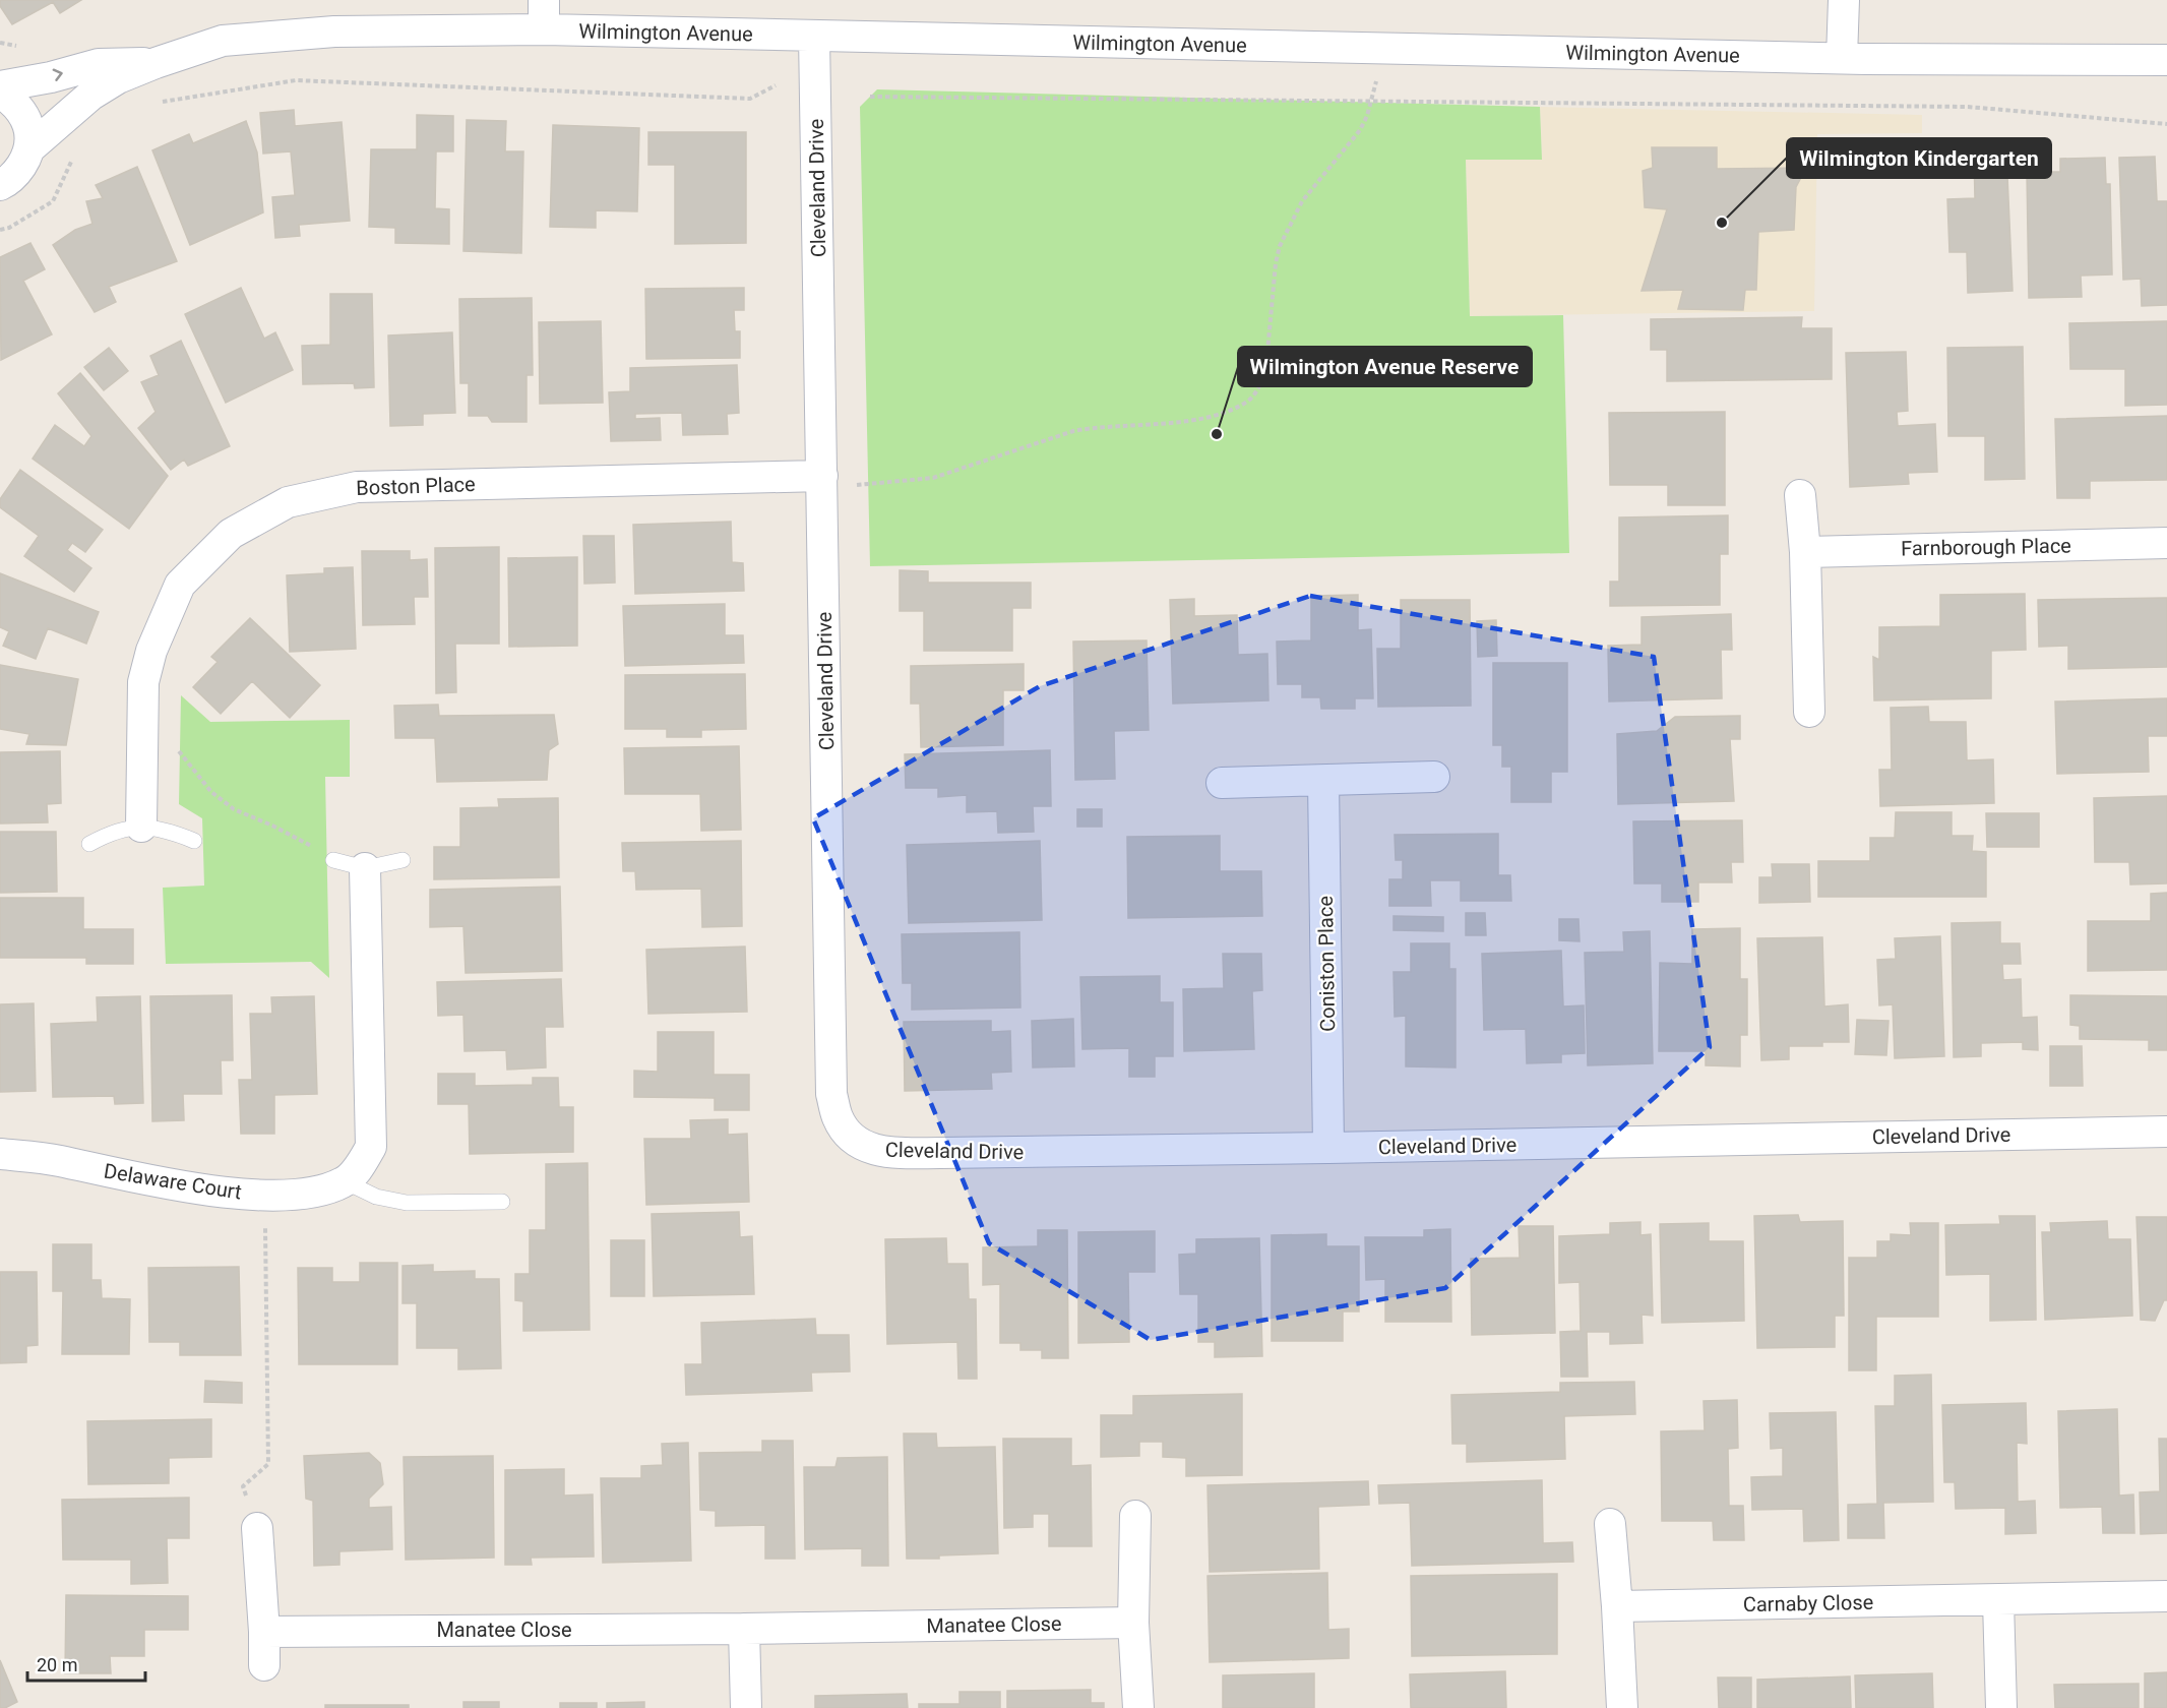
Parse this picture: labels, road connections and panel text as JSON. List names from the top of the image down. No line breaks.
{"streets":{"street":["Wilmington Avenue","Cleveland Drive","Boston Place","Farnborough Place","Coniston Place","Delaware Court","Carnaby Close","Manatee Close"]},"crossings":[["Wilmington Avenue","Cleveland Drive"],["Cleveland Drive","Boston Place"],["Cleveland Drive","Coniston Place"]],"places":["Wilmington Kindergarten","Wilmington Avenue Reserve"],"scale_bar":"20 m"}
